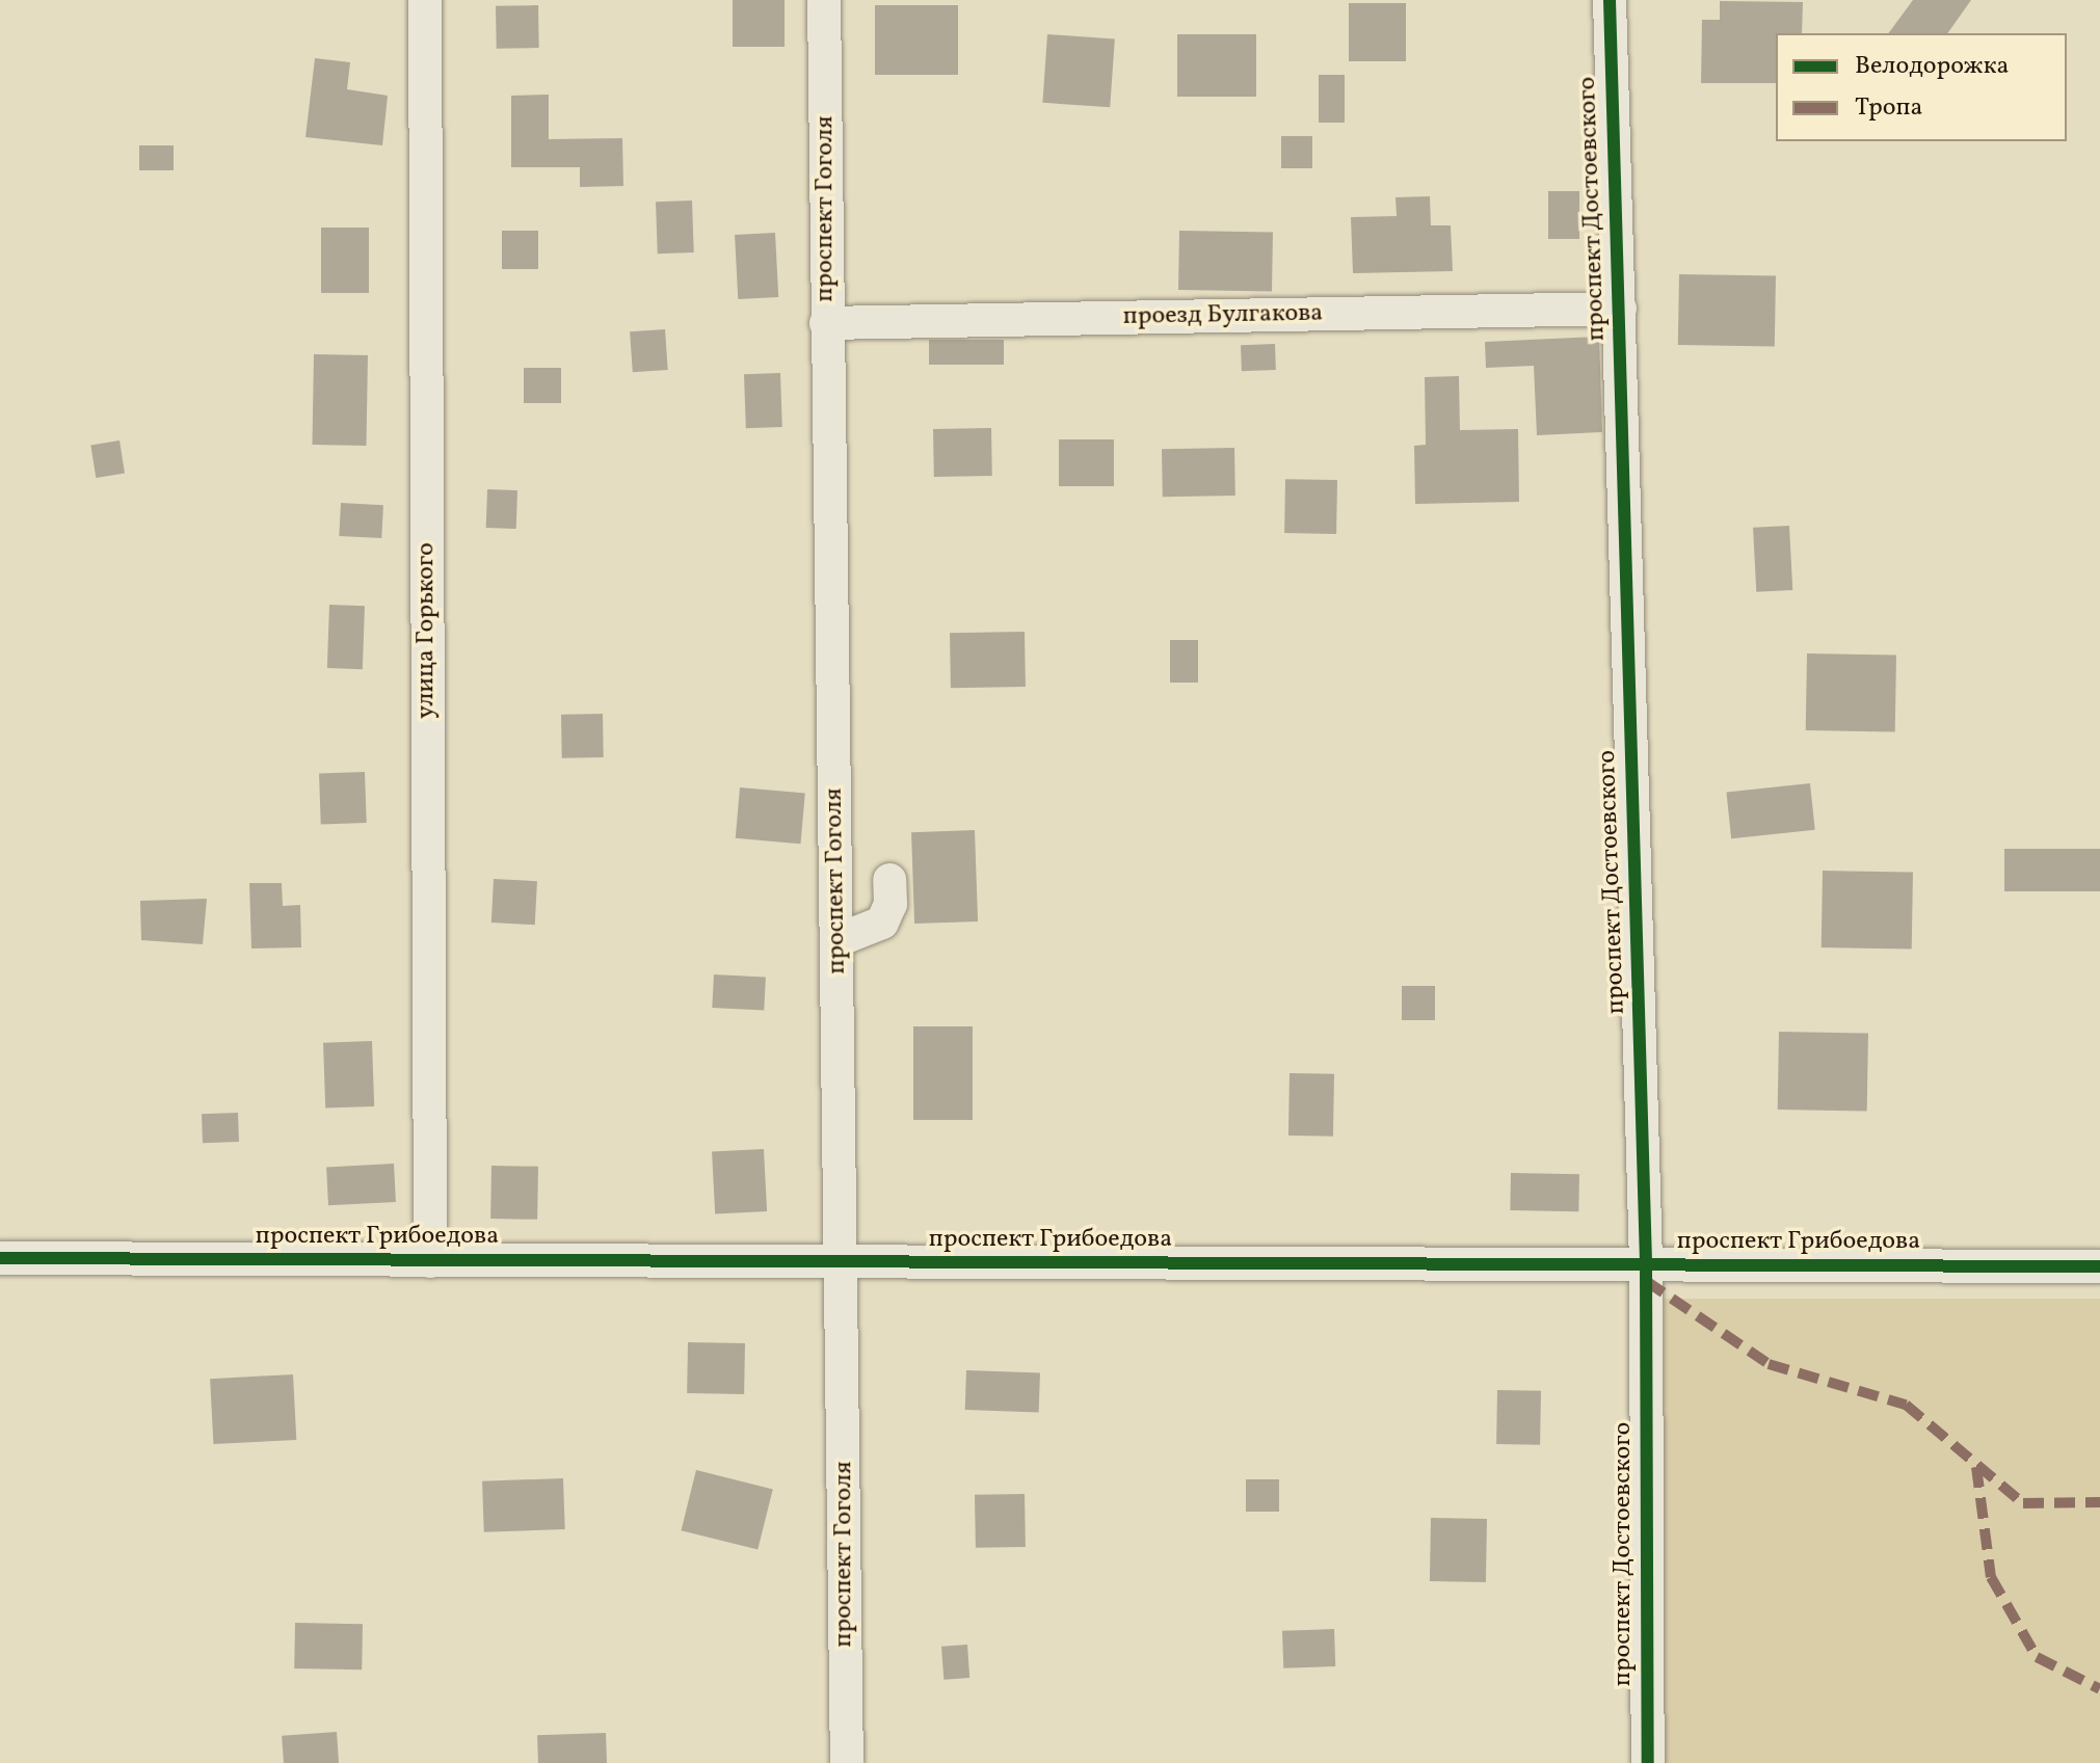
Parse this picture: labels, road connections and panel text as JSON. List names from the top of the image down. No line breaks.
{"streets":{"street":["проспект Гоголя","проспект Достоевского","проезд Булгакова","улица Горького","проспект Грибоедова"]},"crossings":[["проспект Гоголя","проезд Булгакова"],["проспект Гоголя","проспект Грибоедова"],["проспект Достоевского","проезд Булгакова"],["проспект Достоевского","проспект Грибоедова"],["улица Горького","проспект Грибоедова"]],"legend":["Велодорожка","Тропа"]}
